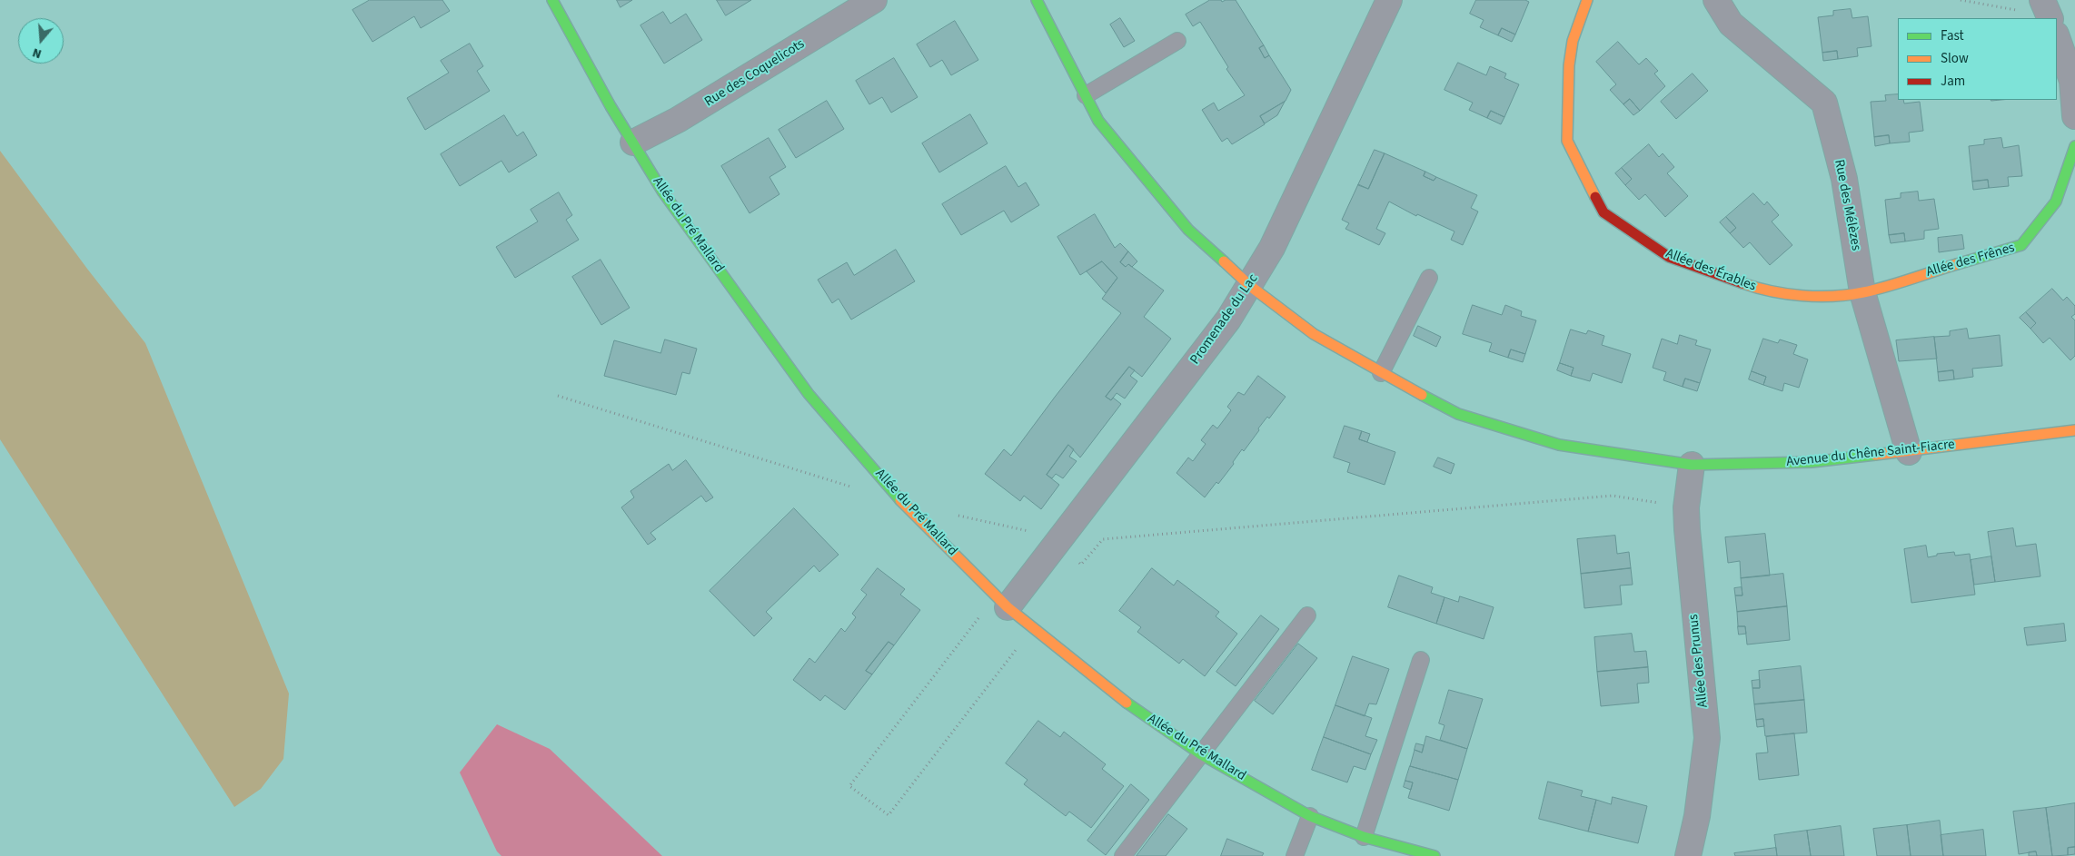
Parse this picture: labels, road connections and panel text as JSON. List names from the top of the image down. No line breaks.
{"streets":{"street":["Rue des Coquelicots","Rue des Mélèzes","Allée du Pré Mallard","Allée des Frênes","Allée des Érables","Promenade du Lac","Avenue du Chêne Saint-Fiacre","Allée des Prunus"]},"crossings":[["Rue des Coquelicots","Allée du Pré Mallard"],["Rue des Mélèzes","Allée des Frênes"],["Rue des Mélèzes","Allée des Érables"],["Rue des Mélèzes","Avenue du Chêne Saint-Fiacre"],["Allée du Pré Mallard","Promenade du Lac"],["Allée des Frênes","Allée des Érables"],["Promenade du Lac","Avenue du Chêne Saint-Fiacre"],["Avenue du Chêne Saint-Fiacre","Allée des Prunus"]],"legend":["Fast","Slow","Jam"],"north":"bottom"}
